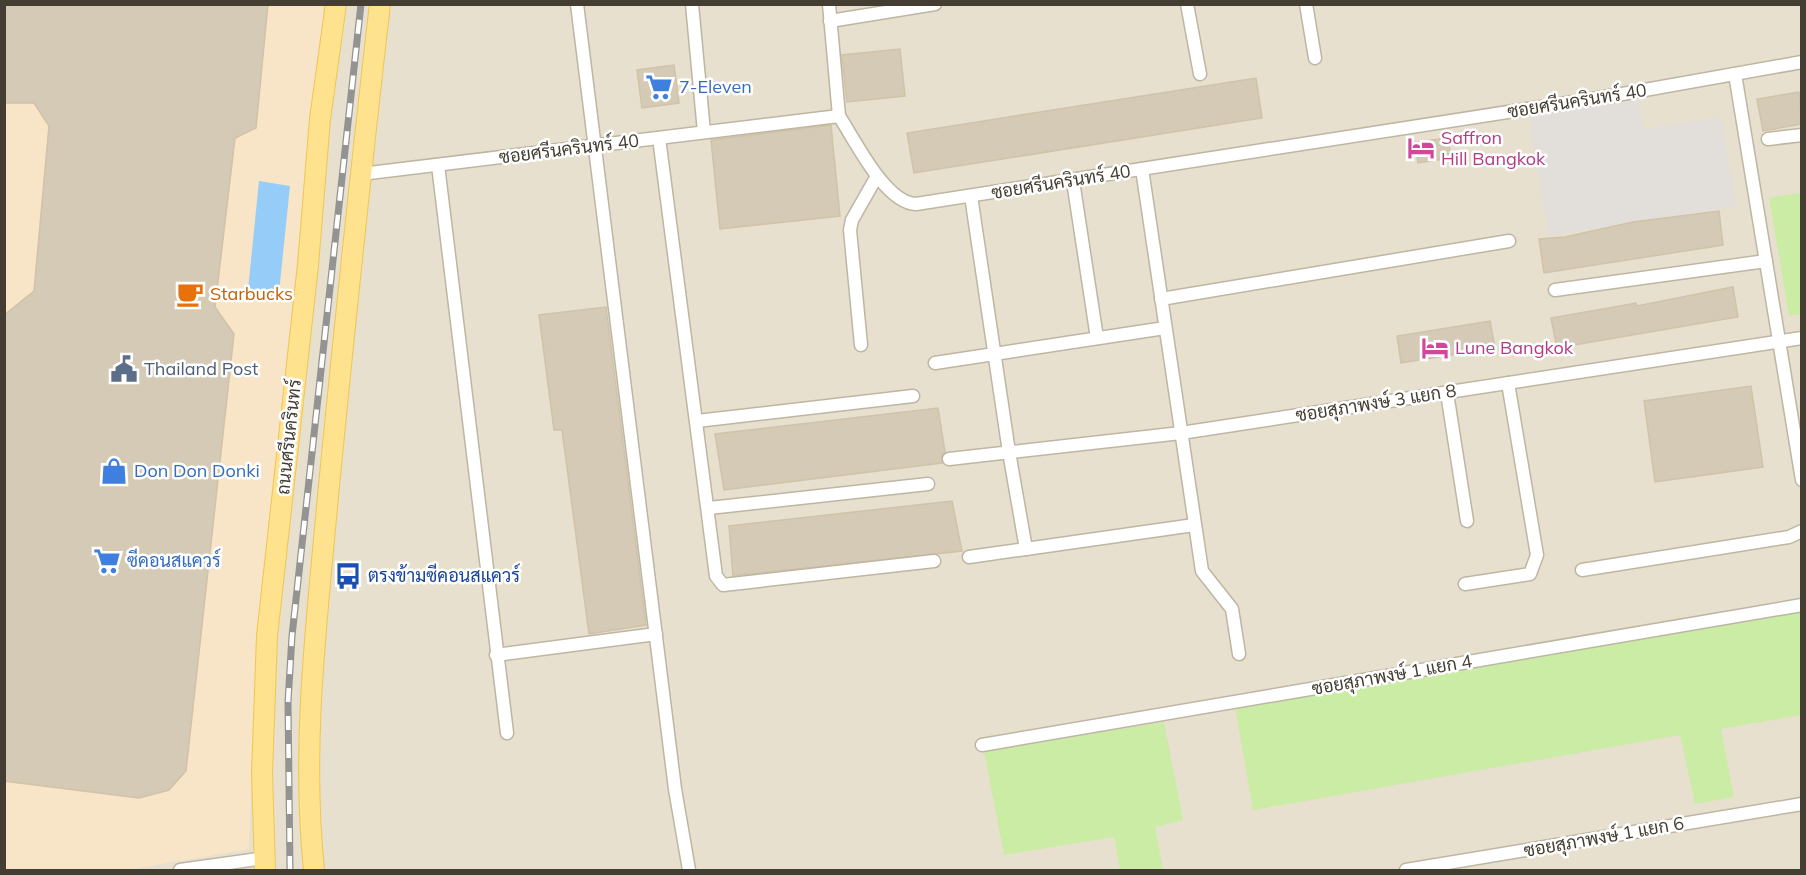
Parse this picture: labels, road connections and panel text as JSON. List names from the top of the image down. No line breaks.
{"streets":{"main road":["ถนนศรีนครินทร์"],"street":["ซอยศรีนครินทร์ 40","ซอยสุภาพงษ์ 3 แยก 8","ซอยสุภาพงษ์ 1 แยก 4","ซอยสุภาพงษ์ 1 แยก 6"]},"places":{"supermarket":["7-Eleven","ซีคอนสแควร์"],"hotel":["Saffron Hill Bangkok","Lune Bangkok"],"cafe":["Starbucks"],"public building":["Thailand Post"],"shop":["Don Don Donki"],"bus stop":["ตรงข้ามซีคอนสแควร์"]}}
